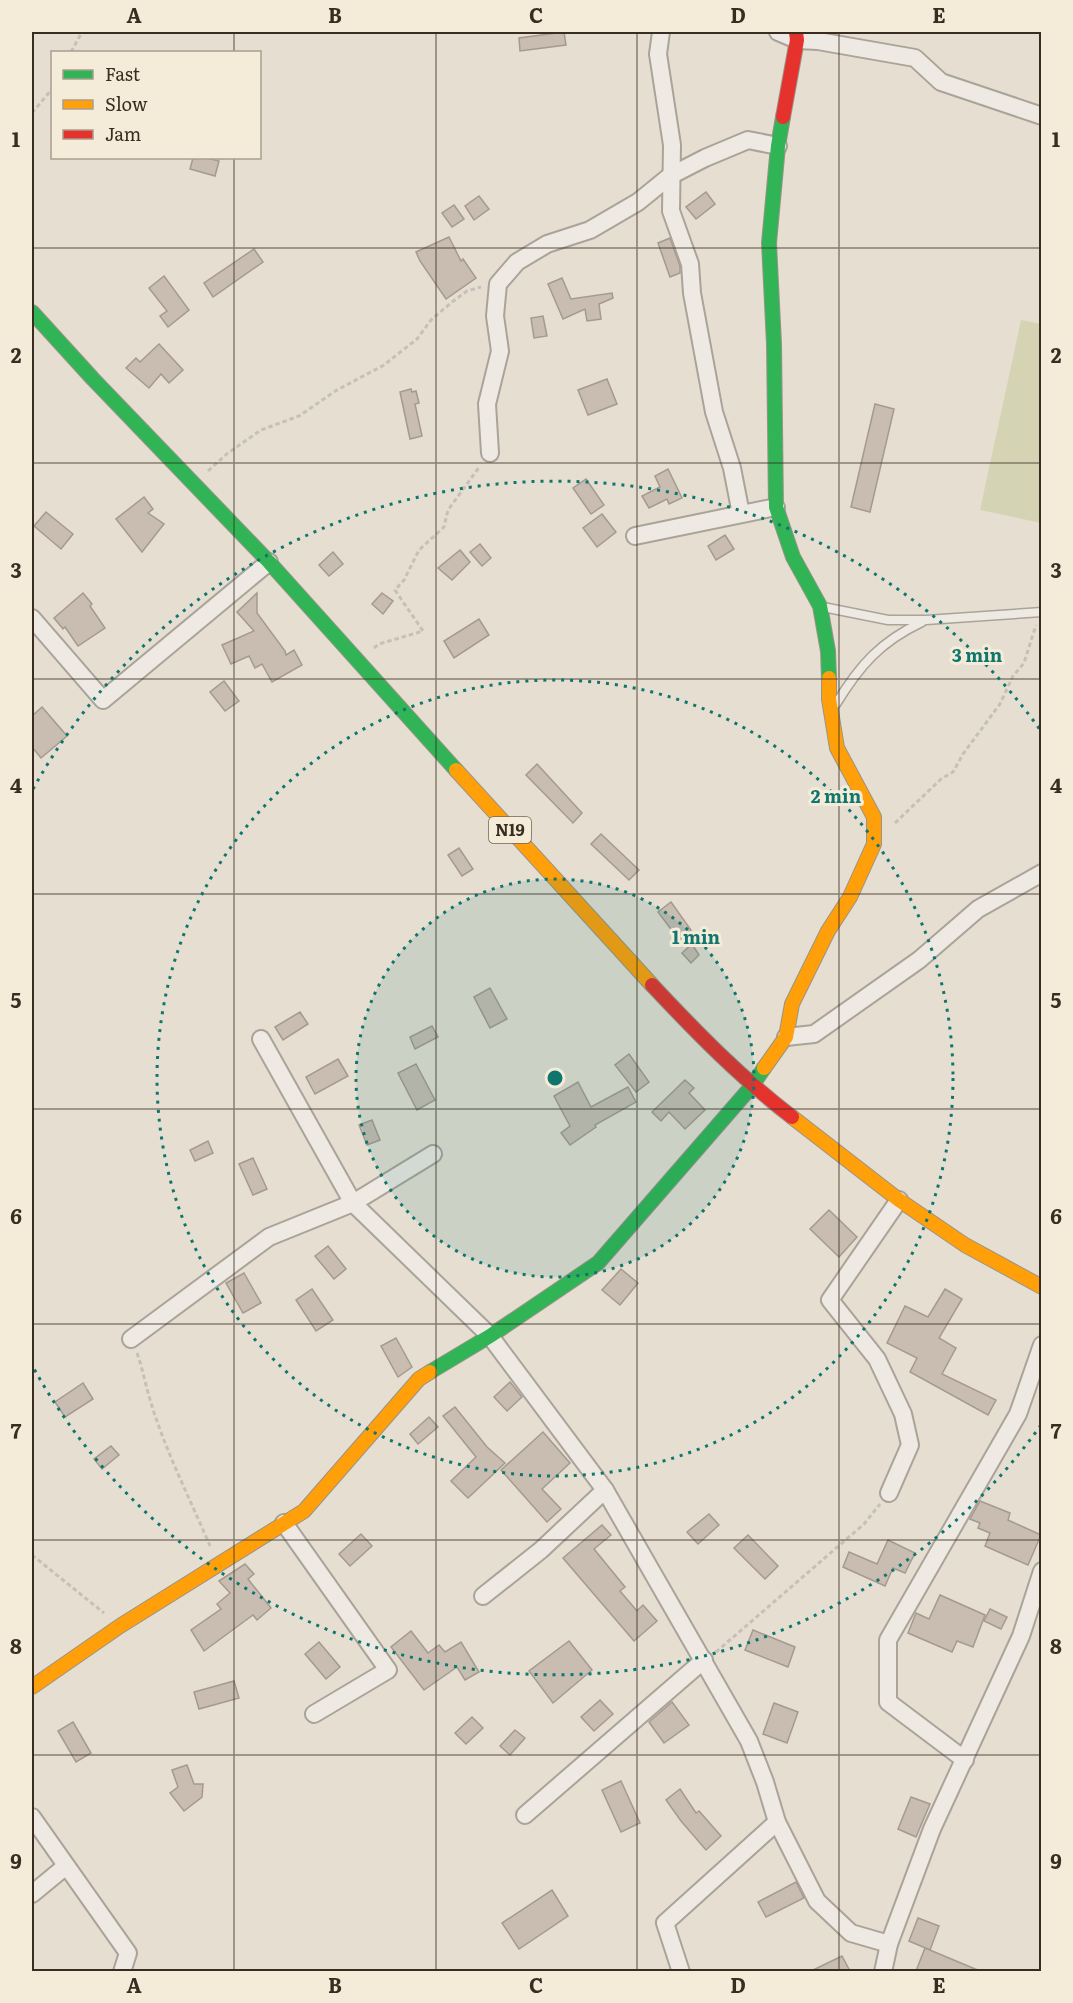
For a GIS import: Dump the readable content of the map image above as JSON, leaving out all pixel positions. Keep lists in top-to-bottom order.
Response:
{
  "streets": {
    "street": ["N19"]
  },
  "legend": ["Fast", "Slow", "Jam"],
  "grid": {
    "columns": [
      "A",
      "B",
      "C",
      "D",
      "E"
    ],
    "rows": [
      "1",
      "2",
      "3",
      "4",
      "5",
      "6",
      "7",
      "8",
      "9"
    ]
  },
  "rings": ["3 min", "2 min", "1 min"]
}
